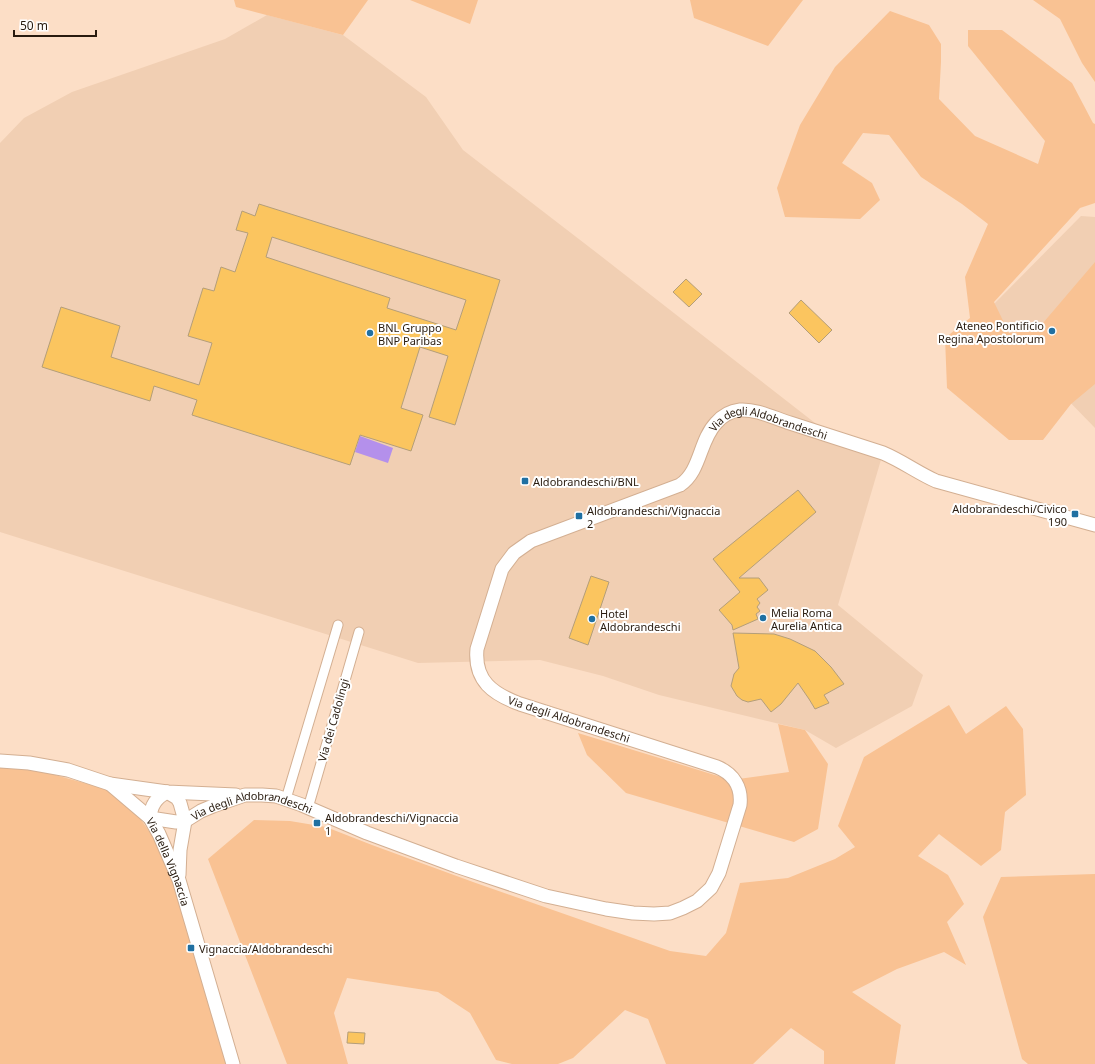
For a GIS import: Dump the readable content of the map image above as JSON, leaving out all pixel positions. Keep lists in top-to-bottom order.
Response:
{
  "streets": {
    "street": ["Via degli Aldobrandeschi", "Via dei Cadolingi", "Via della Vignaccia"]
  },
  "crossings": [
    ["Via degli Aldobrandeschi", "Via dei Cadolingi"],
    ["Via degli Aldobrandeschi", "Via della Vignaccia"]
  ],
  "places": {
    "other": [
      "Ateneo Pontificio Regina Apostolorum",
      "BNL Gruppo BNP Paribas",
      "Melia Roma Aurelia Antica",
      "Hotel Aldobrandeschi"
    ],
    "transit": [
      "Aldobrandeschi/BNL",
      "Aldobrandeschi/Civico 190",
      "Aldobrandeschi/Vignaccia 2",
      "Aldobrandeschi/Vignaccia 1",
      "Vignaccia/Aldobrandeschi"
    ]
  },
  "scale_bar": "50 m"
}
